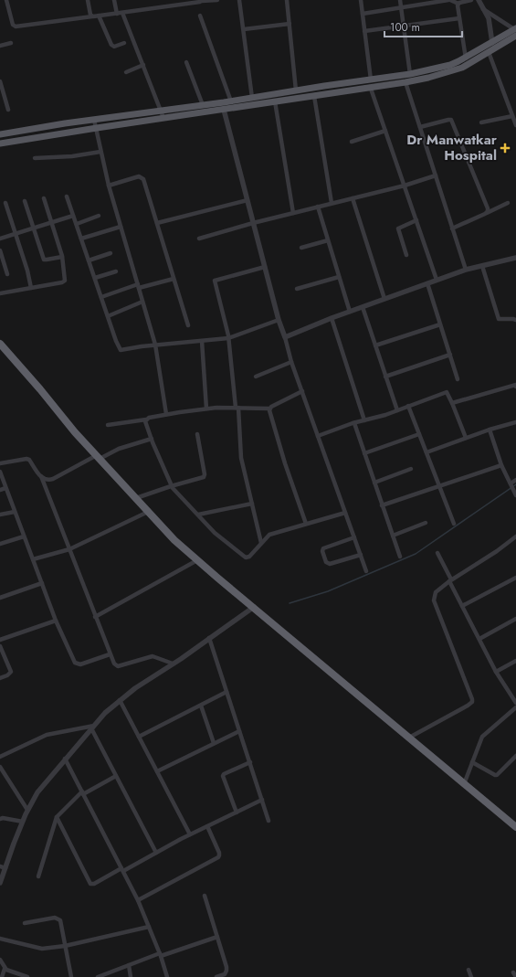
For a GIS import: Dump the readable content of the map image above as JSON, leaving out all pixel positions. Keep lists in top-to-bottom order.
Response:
{
  "places": {
    "health": ["Dr Manwatkar Hospital"]
  },
  "scale_bar": "100 m"
}
